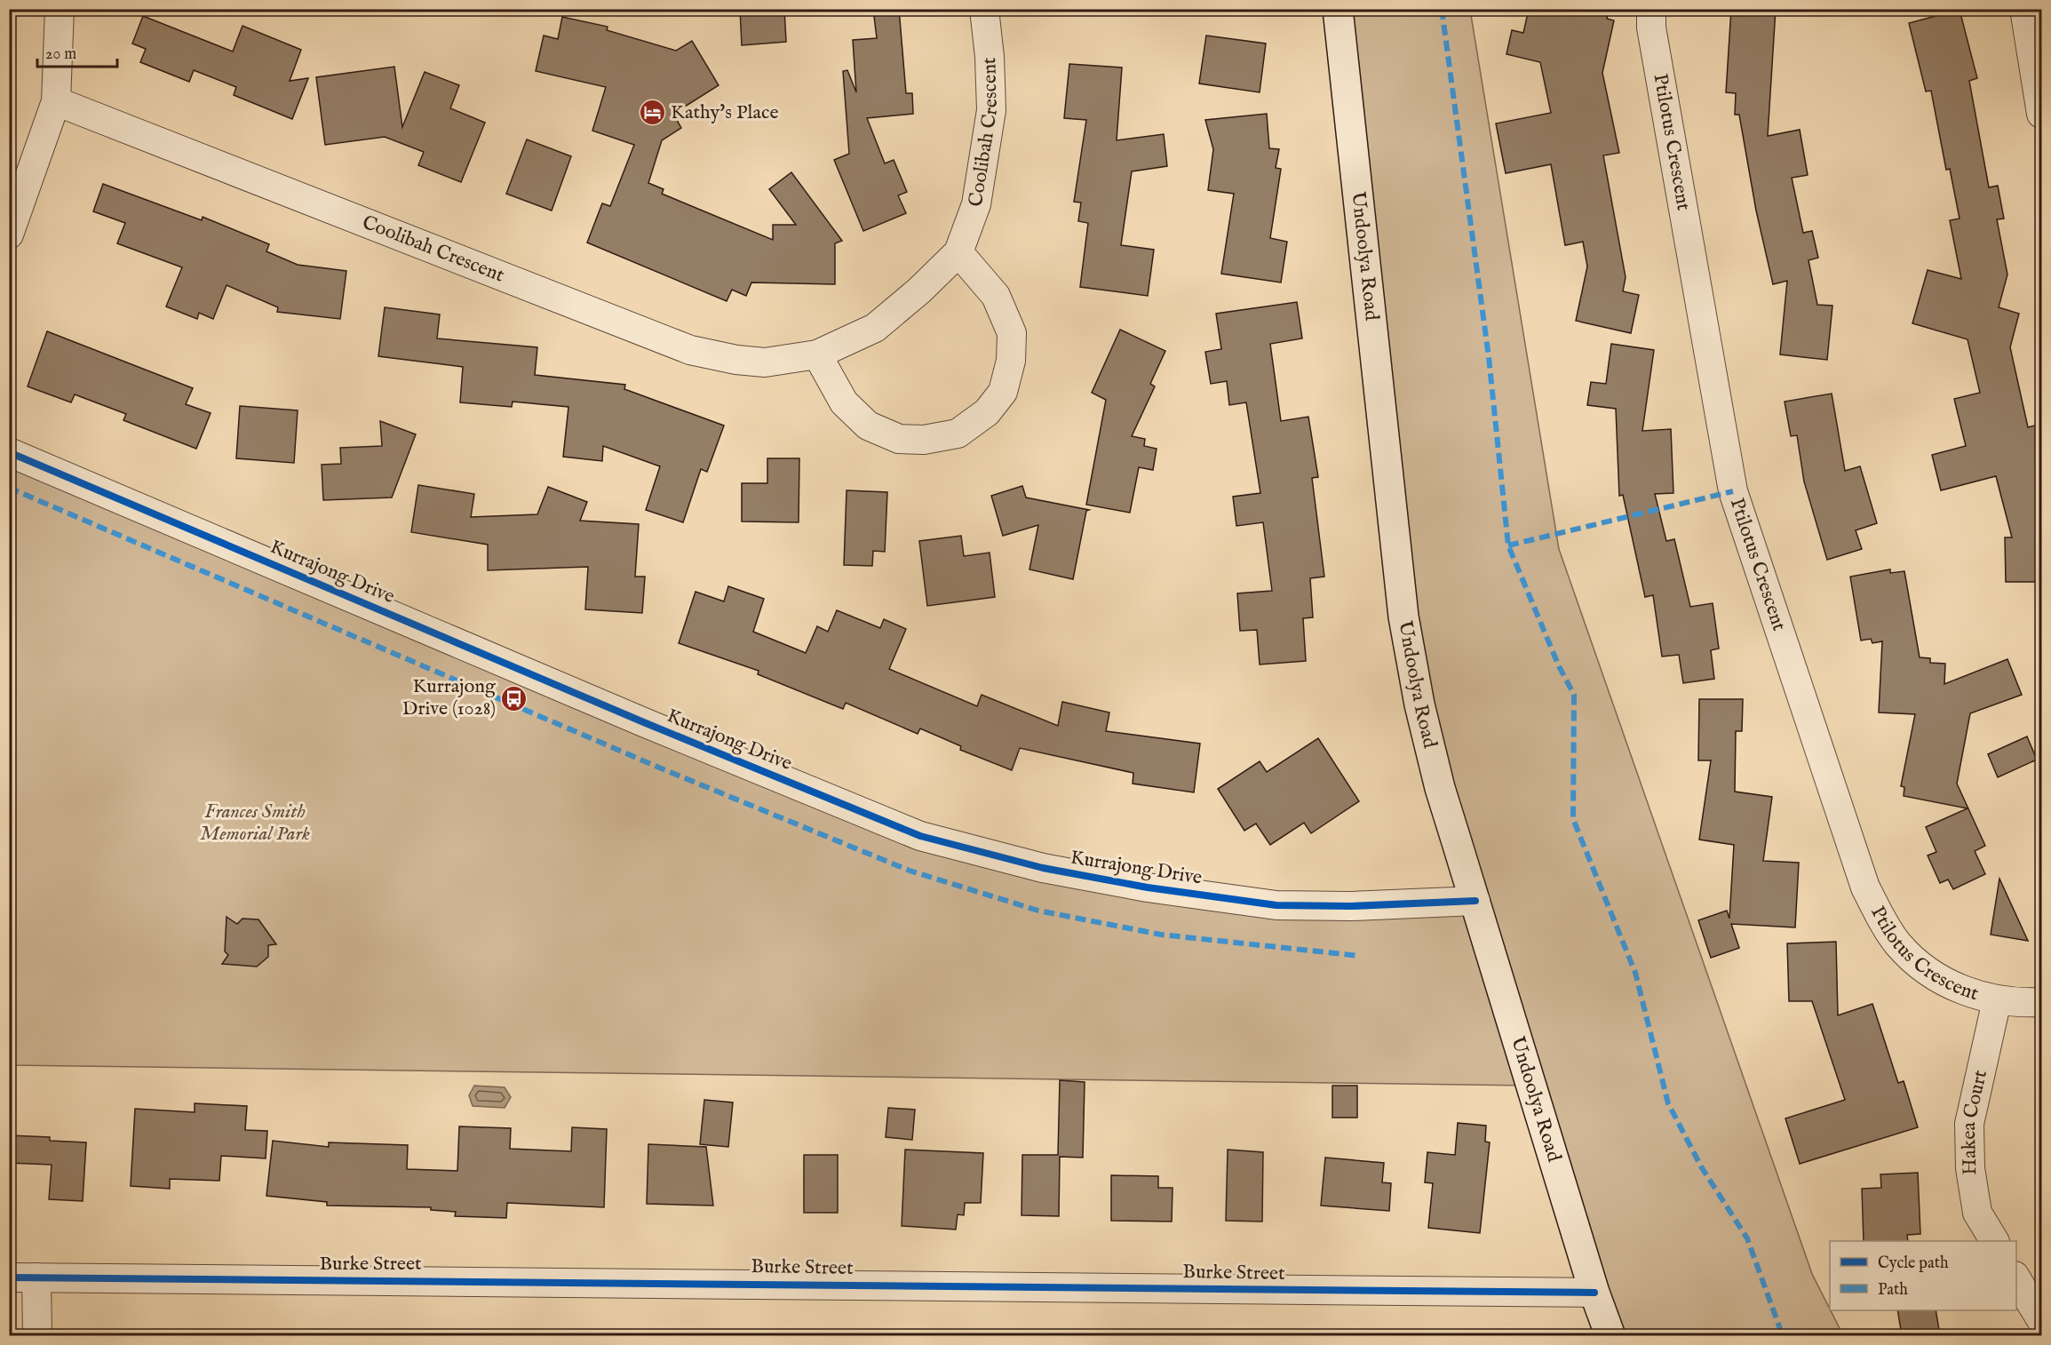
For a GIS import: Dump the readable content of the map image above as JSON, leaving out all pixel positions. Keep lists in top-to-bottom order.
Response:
{
  "streets": {
    "main road": ["Undoolya Road"],
    "street": [
      "Coolibah Crescent",
      "Ptilotus Crescent",
      "Kurrajong Drive",
      "Hakea Court",
      "Burke Street"
    ]
  },
  "crossings": [
    ["Ptilotus Crescent", "Hakea Court"],
    ["Undoolya Road", "Kurrajong Drive"],
    ["Undoolya Road", "Burke Street"]
  ],
  "parks": ["Frances Smith Memorial Park"],
  "places": {
    "hotel": ["Kathy's Place"],
    "bus stop": ["Kurrajong Drive (1028)"]
  },
  "legend": ["Cycle path", "Path"],
  "scale_bar": "20 m"
}
